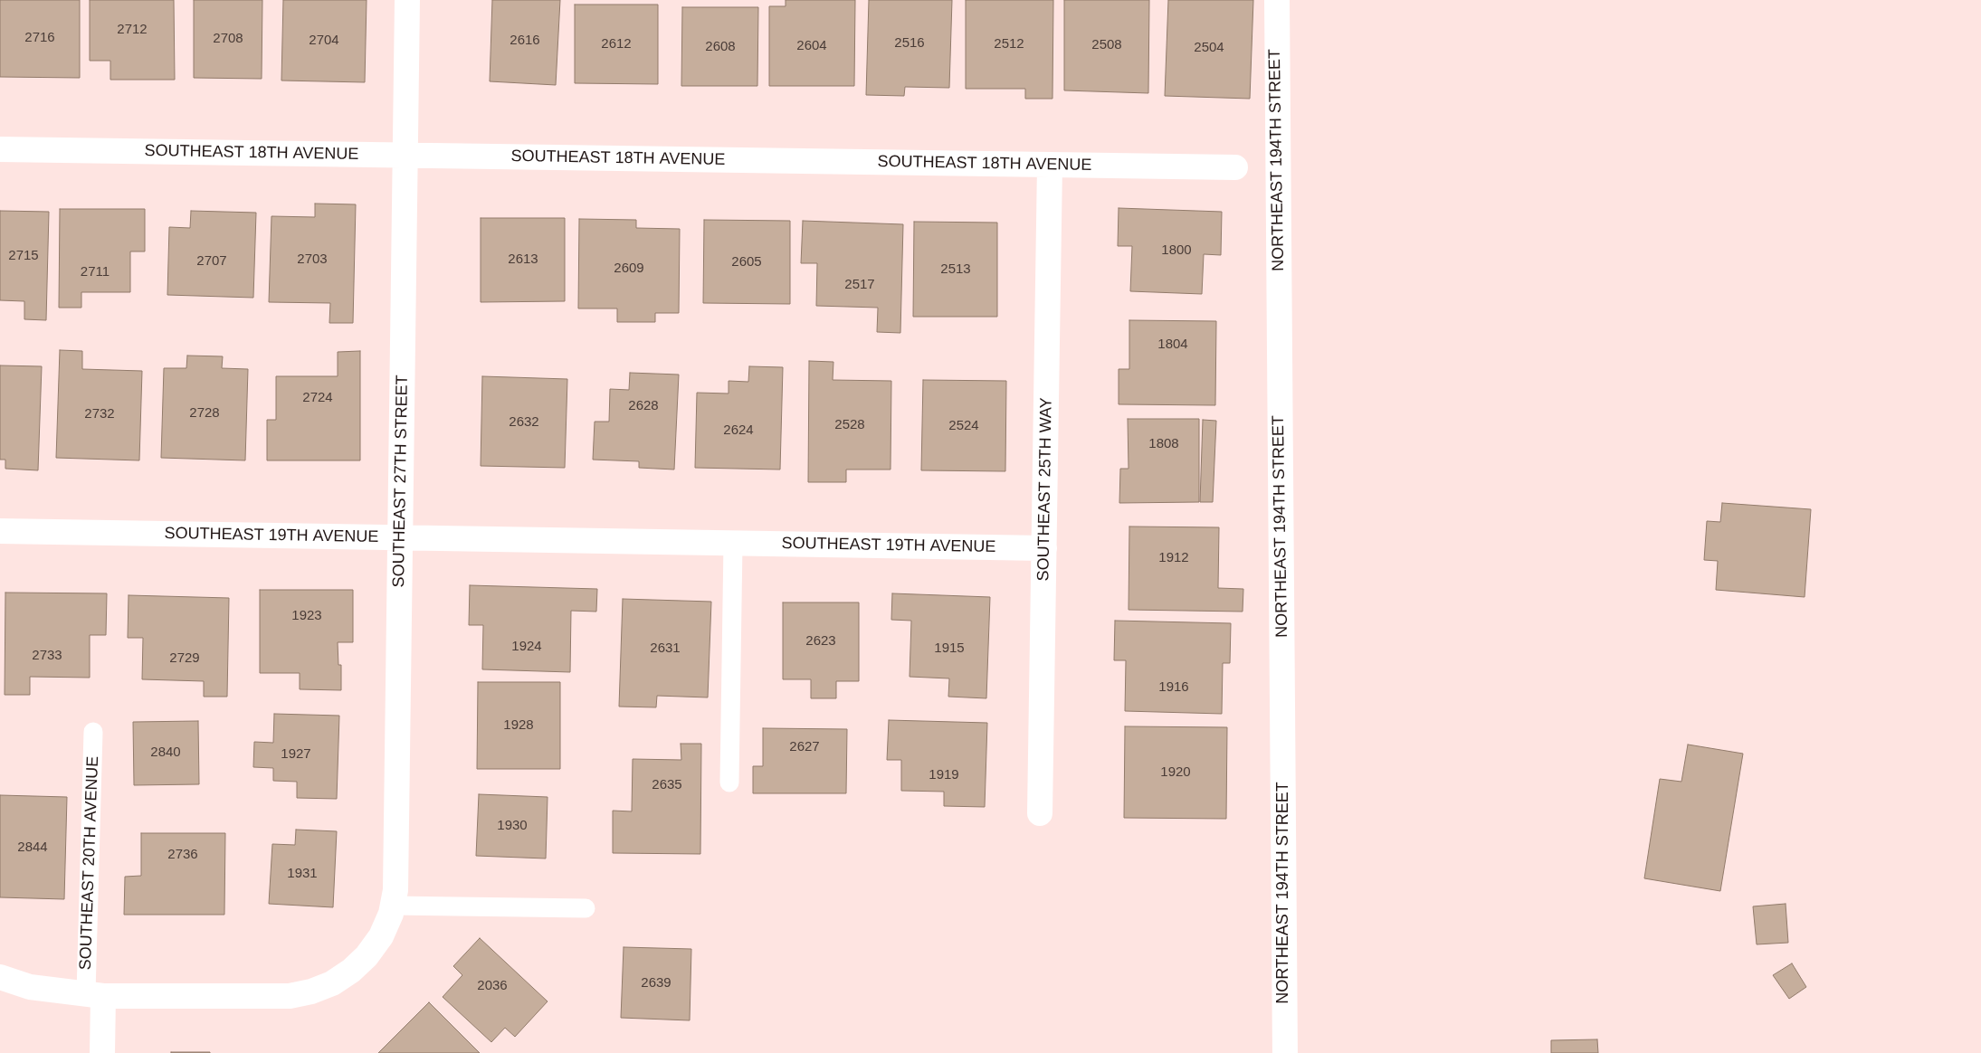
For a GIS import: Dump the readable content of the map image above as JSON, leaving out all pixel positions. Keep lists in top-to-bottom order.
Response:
{
  "streets": {
    "street": [
      "SOUTHEAST 18TH AVENUE",
      "NORTHEAST 194TH STREET",
      "SOUTHEAST 27TH STREET",
      "SOUTHEAST 25TH WAY",
      "SOUTHEAST 19TH AVENUE",
      "SOUTHEAST 20TH AVENUE"
    ]
  },
  "crossings": [
    ["SOUTHEAST 18TH AVENUE", "SOUTHEAST 27TH STREET"],
    ["SOUTHEAST 18TH AVENUE", "SOUTHEAST 25TH WAY"],
    ["SOUTHEAST 27TH STREET", "SOUTHEAST 19TH AVENUE"],
    ["SOUTHEAST 27TH STREET", "SOUTHEAST 20TH AVENUE"],
    ["SOUTHEAST 25TH WAY", "SOUTHEAST 19TH AVENUE"]
  ],
  "house_numbers": [
    "2712",
    "2716",
    "2708",
    "2704",
    "2616",
    "2516",
    "2612",
    "2512",
    "2508",
    "2604",
    "2608",
    "2504",
    "1800",
    "2715",
    "2703",
    "2613",
    "2707",
    "2605",
    "2609",
    "2513",
    "2711",
    "2517",
    "1804",
    "2724",
    "2628",
    "2728",
    "2732",
    "2632",
    "2528",
    "2524",
    "2624",
    "1808",
    "1912",
    "1923",
    "2623",
    "1924",
    "2631",
    "1915",
    "2733",
    "2729",
    "1916",
    "1928",
    "2627",
    "2840",
    "1927",
    "1920",
    "1919",
    "2635",
    "1930",
    "2844",
    "2736",
    "1931",
    "2639",
    "2036"
  ]
}
